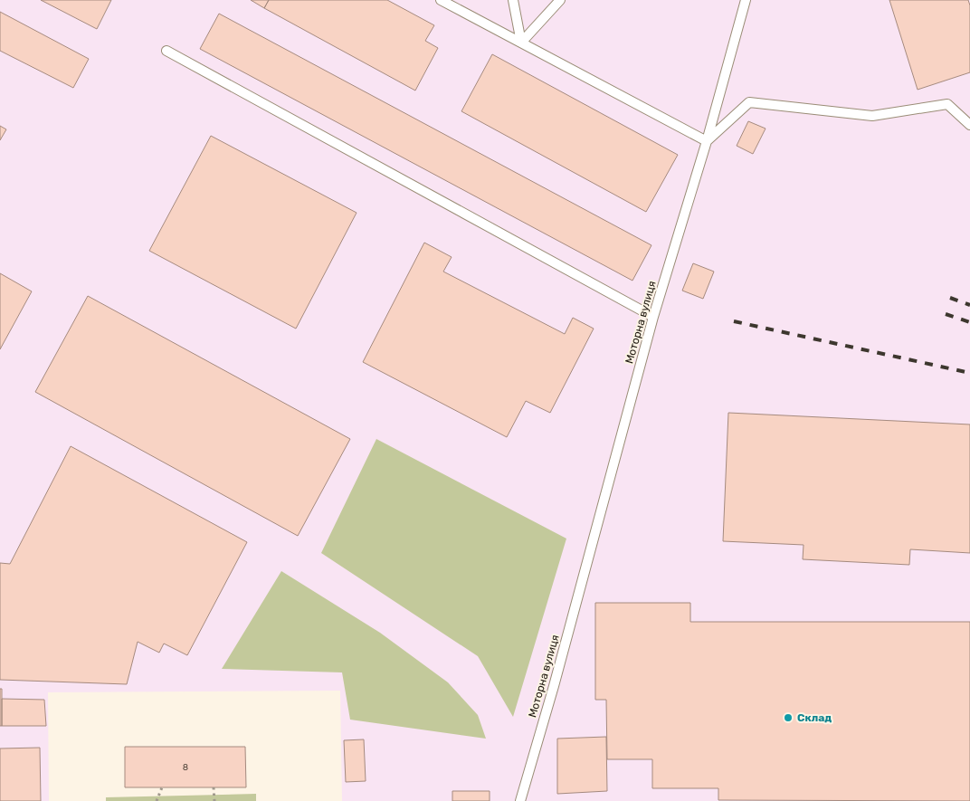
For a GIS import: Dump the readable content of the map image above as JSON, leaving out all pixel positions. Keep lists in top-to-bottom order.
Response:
{
  "streets": {
    "lane": ["Моторна вулиця"]
  },
  "places": ["Склад"],
  "house_numbers": ["8"]
}
